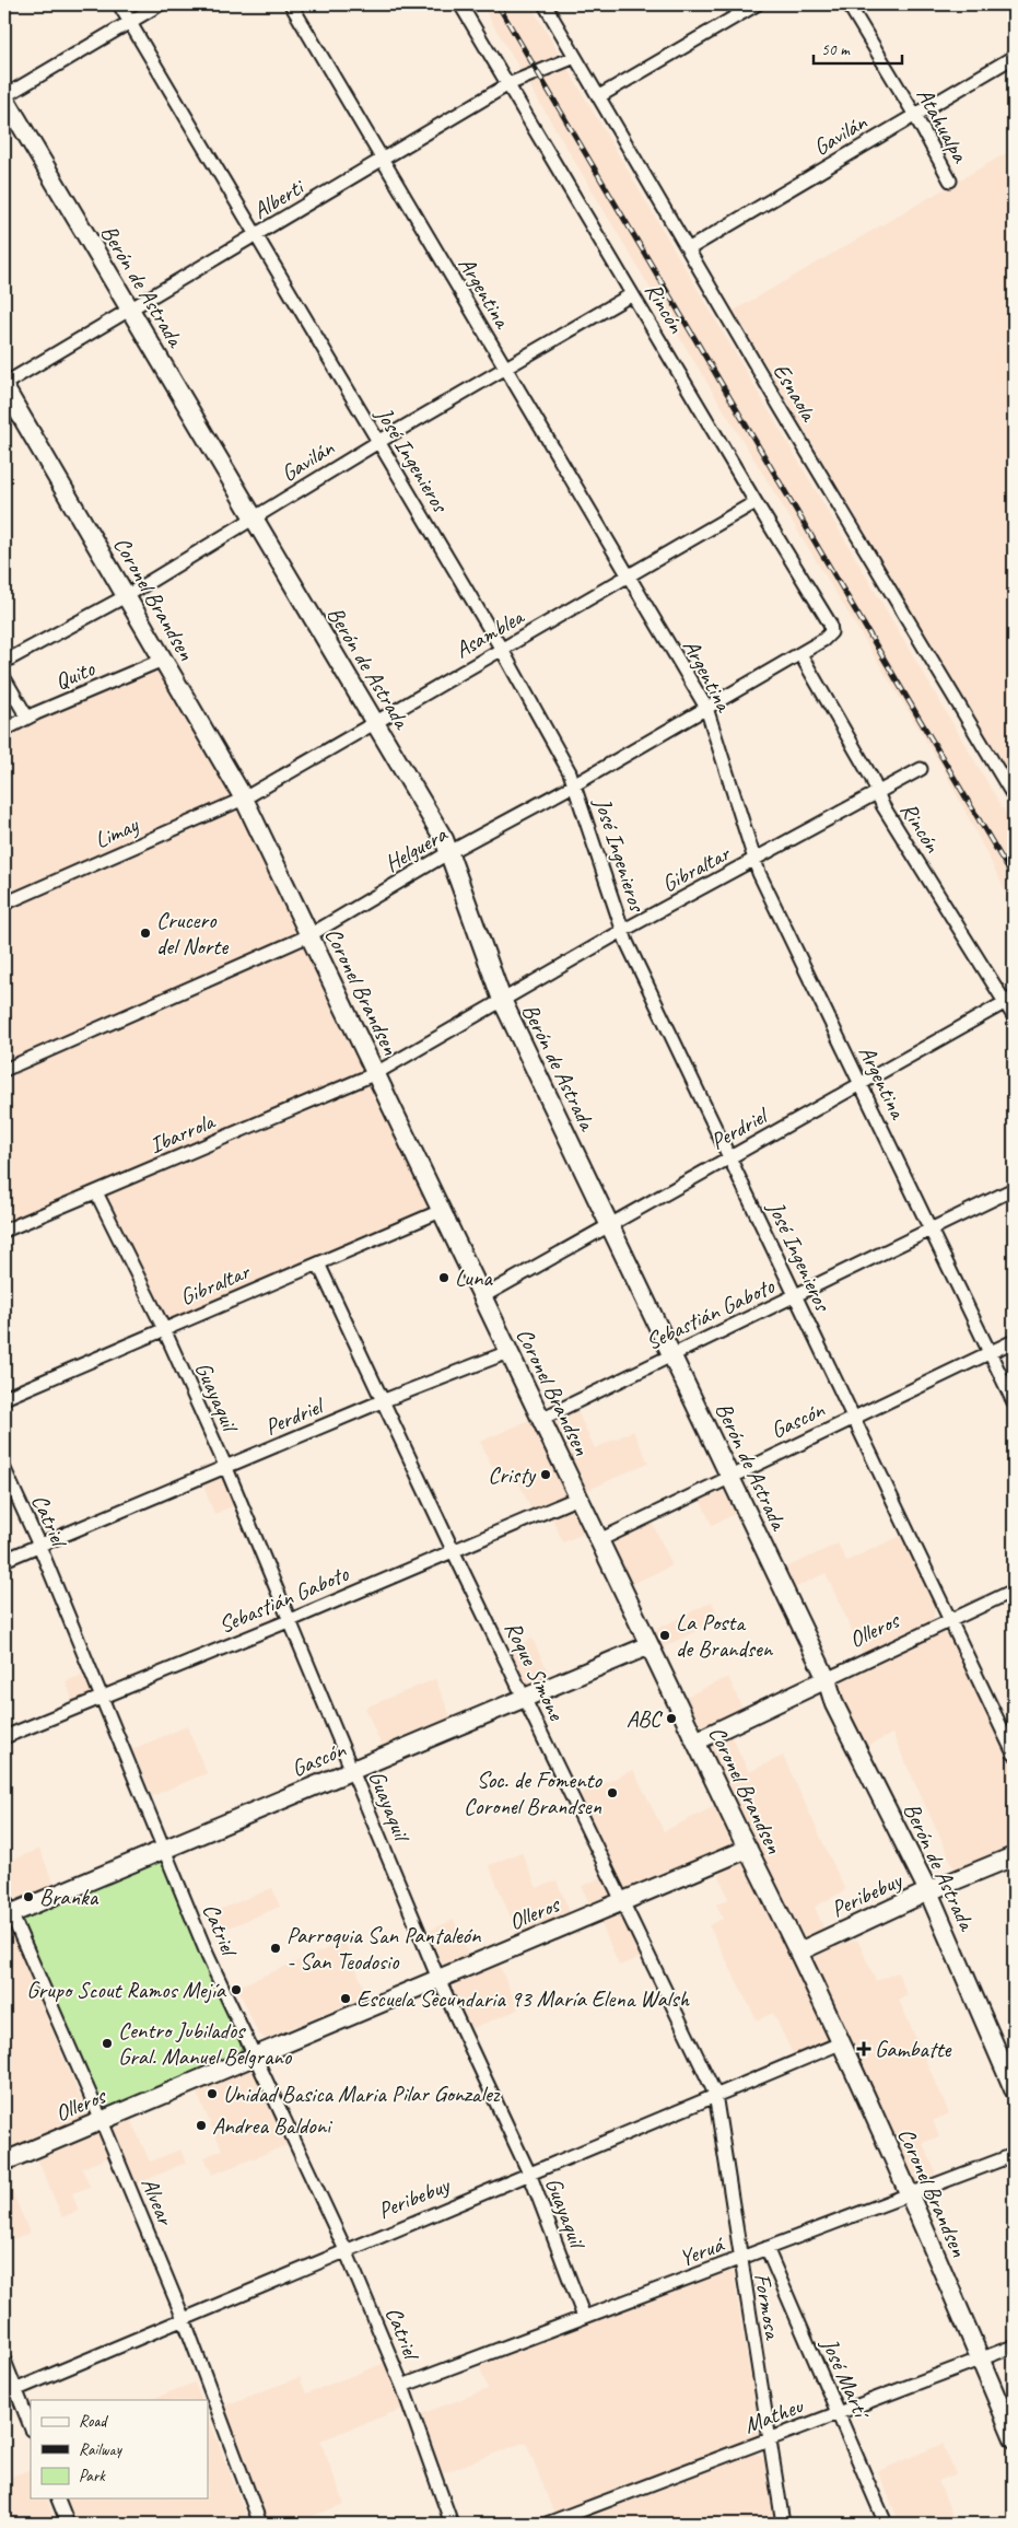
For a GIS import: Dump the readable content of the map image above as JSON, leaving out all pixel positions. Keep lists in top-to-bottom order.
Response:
{
  "streets": {
    "street": [
      "Atahualpa",
      "Gavilán",
      "Alberti",
      "Berón de Astrada",
      "Argentina",
      "Rincón",
      "Esnaola",
      "José Ingenieros",
      "Coronel Brandsen",
      "Asamblea",
      "Quito",
      "Limay",
      "Helguera",
      "Gibraltar",
      "Perdriel",
      "Ibarrola",
      "Sebastián Gaboto",
      "Guayaquil",
      "Gascón",
      "Catriel",
      "Olleros",
      "Roque Simone",
      "Peribebuy",
      "Alvear",
      "Yeruá",
      "Formosa",
      "José Martí",
      "Matheu"
    ]
  },
  "crossings": [
    ["Atahualpa", "Gavilán"],
    ["Gavilán", "Berón de Astrada"],
    ["Gavilán", "Argentina"],
    ["Gavilán", "Rincón"],
    ["Gavilán", "Esnaola"],
    ["Gavilán", "José Ingenieros"],
    ["Gavilán", "Coronel Brandsen"],
    ["Alberti", "Berón de Astrada"],
    ["Alberti", "Argentina"],
    ["Alberti", "Rincón"],
    ["Alberti", "Esnaola"],
    ["Alberti", "José Ingenieros"],
    ["Alberti", "Coronel Brandsen"],
    ["Berón de Astrada", "Asamblea"],
    ["Berón de Astrada", "Helguera"],
    ["Berón de Astrada", "Gibraltar"],
    ["Berón de Astrada", "Perdriel"],
    ["Berón de Astrada", "Sebastián Gaboto"],
    ["Berón de Astrada", "Gascón"],
    ["Berón de Astrada", "Olleros"],
    ["Berón de Astrada", "Peribebuy"],
    ["Argentina", "Asamblea"],
    ["Argentina", "Helguera"],
    ["Argentina", "Gibraltar"],
    ["Argentina", "Perdriel"],
    ["Argentina", "Sebastián Gaboto"],
    ["Argentina", "Gascón"],
    ["Rincón", "Asamblea"],
    ["Rincón", "Helguera"],
    ["Rincón", "Gibraltar"],
    ["Rincón", "Perdriel"],
    ["José Ingenieros", "Asamblea"],
    ["José Ingenieros", "Helguera"],
    ["José Ingenieros", "Gibraltar"],
    ["José Ingenieros", "Perdriel"],
    ["José Ingenieros", "Sebastián Gaboto"],
    ["José Ingenieros", "Gascón"],
    ["José Ingenieros", "Olleros"],
    ["Coronel Brandsen", "Asamblea"],
    ["Coronel Brandsen", "Quito"],
    ["Coronel Brandsen", "Limay"],
    ["Coronel Brandsen", "Helguera"],
    ["Coronel Brandsen", "Gibraltar"],
    ["Coronel Brandsen", "Perdriel"],
    ["Coronel Brandsen", "Ibarrola"],
    ["Coronel Brandsen", "Sebastián Gaboto"],
    ["Coronel Brandsen", "Gascón"],
    ["Coronel Brandsen", "Olleros"],
    ["Coronel Brandsen", "Peribebuy"],
    ["Coronel Brandsen", "Yeruá"],
    ["Coronel Brandsen", "Matheu"],
    ["Asamblea", "Limay"],
    ["Gibraltar", "Ibarrola"],
    ["Gibraltar", "Guayaquil"],
    ["Gibraltar", "Roque Simone"],
    ["Perdriel", "Guayaquil"],
    ["Perdriel", "Catriel"],
    ["Perdriel", "Roque Simone"],
    ["Ibarrola", "Guayaquil"],
    ["Sebastián Gaboto", "Guayaquil"],
    ["Sebastián Gaboto", "Catriel"],
    ["Sebastián Gaboto", "Roque Simone"],
    ["Guayaquil", "Gascón"],
    ["Guayaquil", "Olleros"],
    ["Guayaquil", "Peribebuy"],
    ["Guayaquil", "Yeruá"],
    ["Gascón", "Catriel"],
    ["Gascón", "Roque Simone"],
    ["Gascón", "Alvear"],
    ["Catriel", "Olleros"],
    ["Catriel", "Peribebuy"],
    ["Catriel", "Yeruá"],
    ["Olleros", "Roque Simone"],
    ["Olleros", "Alvear"],
    ["Roque Simone", "Peribebuy"],
    ["Roque Simone", "Formosa"],
    ["Peribebuy", "Alvear"],
    ["Peribebuy", "Formosa"],
    ["Yeruá", "Formosa"],
    ["Yeruá", "José Martí"],
    ["Formosa", "Matheu"],
    ["José Martí", "Matheu"]
  ],
  "places": {
    "other": [
      "Crucero del Norte",
      "Luna",
      "Cristy",
      "La Posta de Brandsen",
      "ABC",
      "Soc. de Fomento Coronel Brandsen",
      "Branka",
      "Parroquia San Pantaleón - San Teodosio",
      "Grupo Scout Ramos Mejía",
      "Escuela Secundaria 93 María Elena Walsh",
      "Centro Jubilados Gral. Manuel Belgrano",
      "Unidad Basica Maria Pilar Gonzalez",
      "Andrea Baldoni"
    ],
    "health": ["Gambatte"]
  },
  "legend": ["Road", "Railway", "Park"],
  "scale_bar": "50 m"
}
